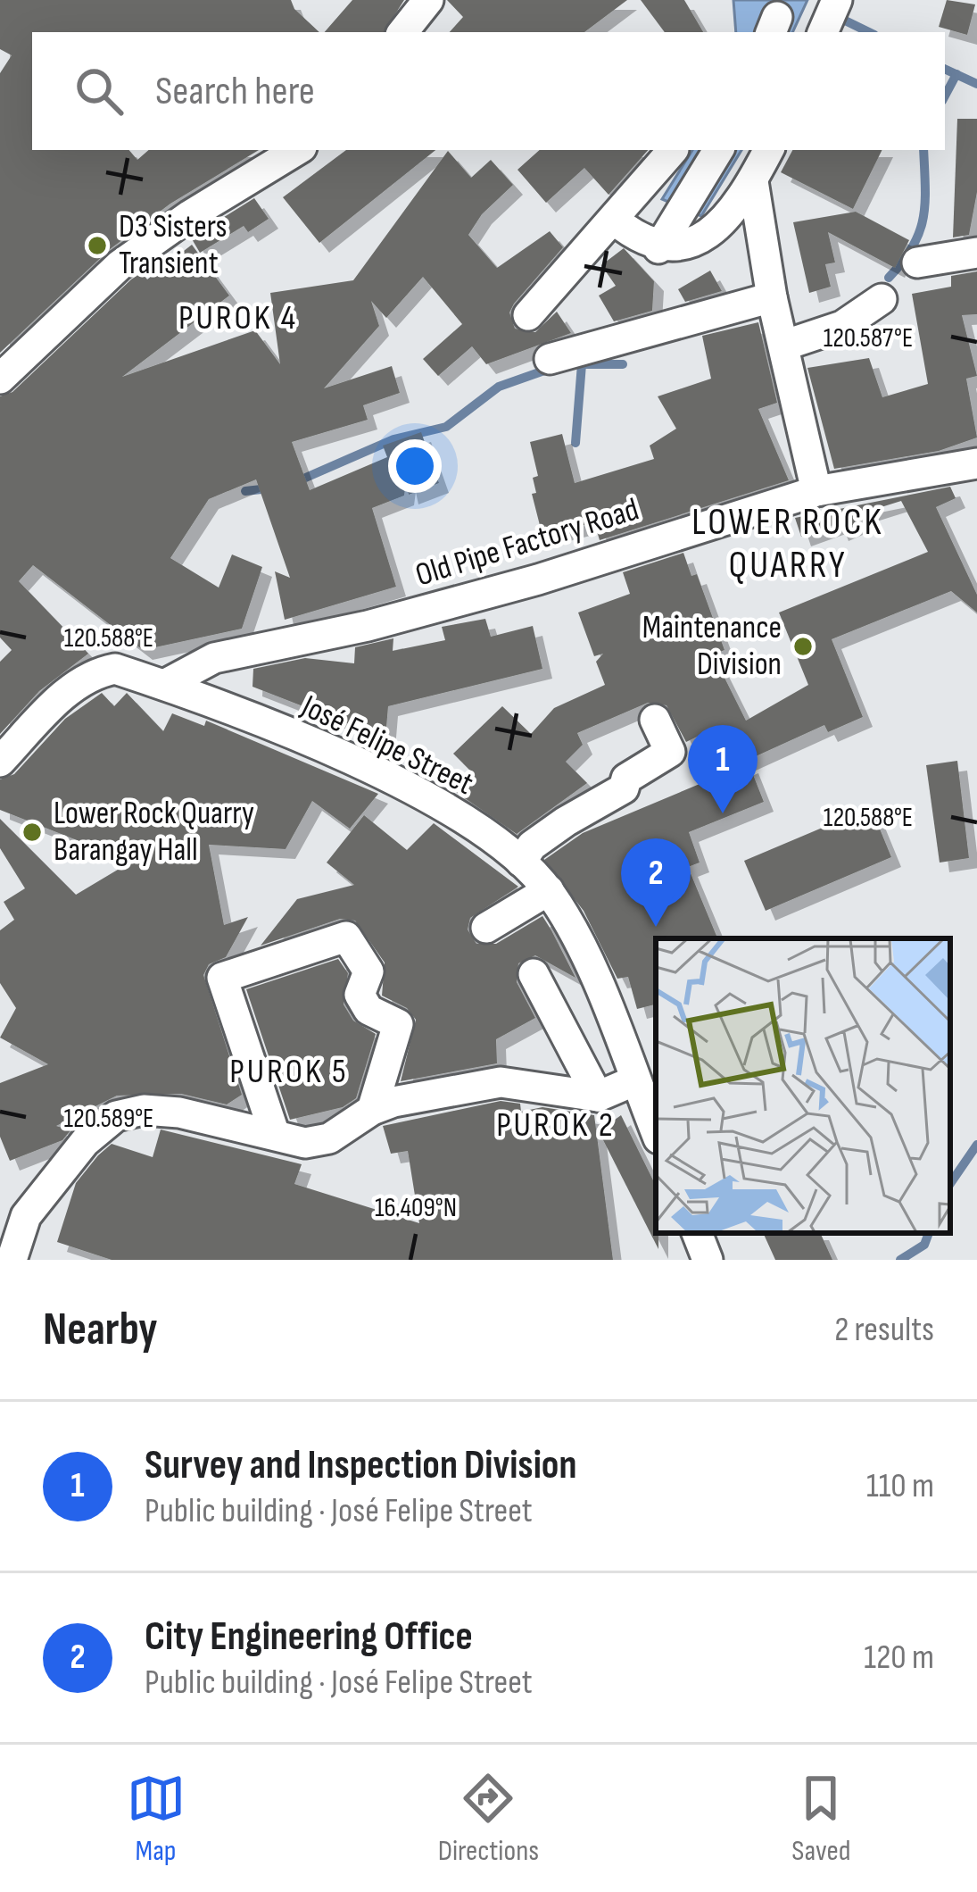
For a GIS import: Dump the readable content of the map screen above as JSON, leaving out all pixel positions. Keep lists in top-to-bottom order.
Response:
{
  "streets": {
    "street": ["Old Pipe Factory Road", "José Felipe Street"]
  },
  "crossings": [
    ["Old Pipe Factory Road", "José Felipe Street"]
  ],
  "districts": [
    "PUROK 4",
    "LOWER ROCK QUARRY",
    "PUROK 5",
    "PUROK 2"
  ],
  "places": ["D3 Sisters Transient", "Maintenance Division", "Lower Rock Quarry Barangay Hall"],
  "page": {
    "search": "Search here",
    "pins": ["1", "2"],
    "heading": ["Nearby", "2 results"],
    "list": [
      {
        "mark": "1",
        "name": "Survey and Inspection Division",
        "note": "Public building · José Felipe Street",
        "value": "110 m"
      },
      {
        "mark": "2",
        "name": "City Engineering Office",
        "note": "Public building · José Felipe Street",
        "value": "120 m"
      }
    ],
    "nav": ["Map", "Directions", "Saved"]
  },
  "coordinates": [
    "120.587°E",
    "120.588°E",
    "120.589°E",
    "16.409°N"
  ]
}
